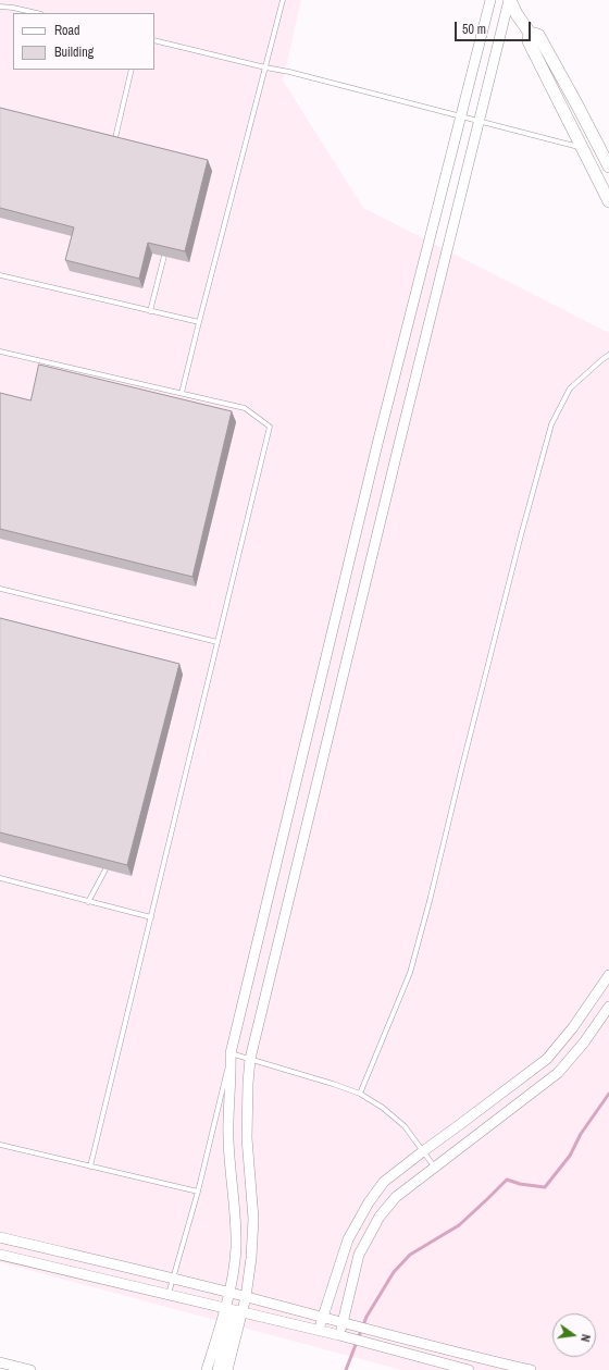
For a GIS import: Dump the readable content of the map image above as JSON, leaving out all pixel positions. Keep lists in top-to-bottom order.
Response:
{
  "legend": ["Road", "Building"],
  "scale_bar": "50 m",
  "north": "right"
}
